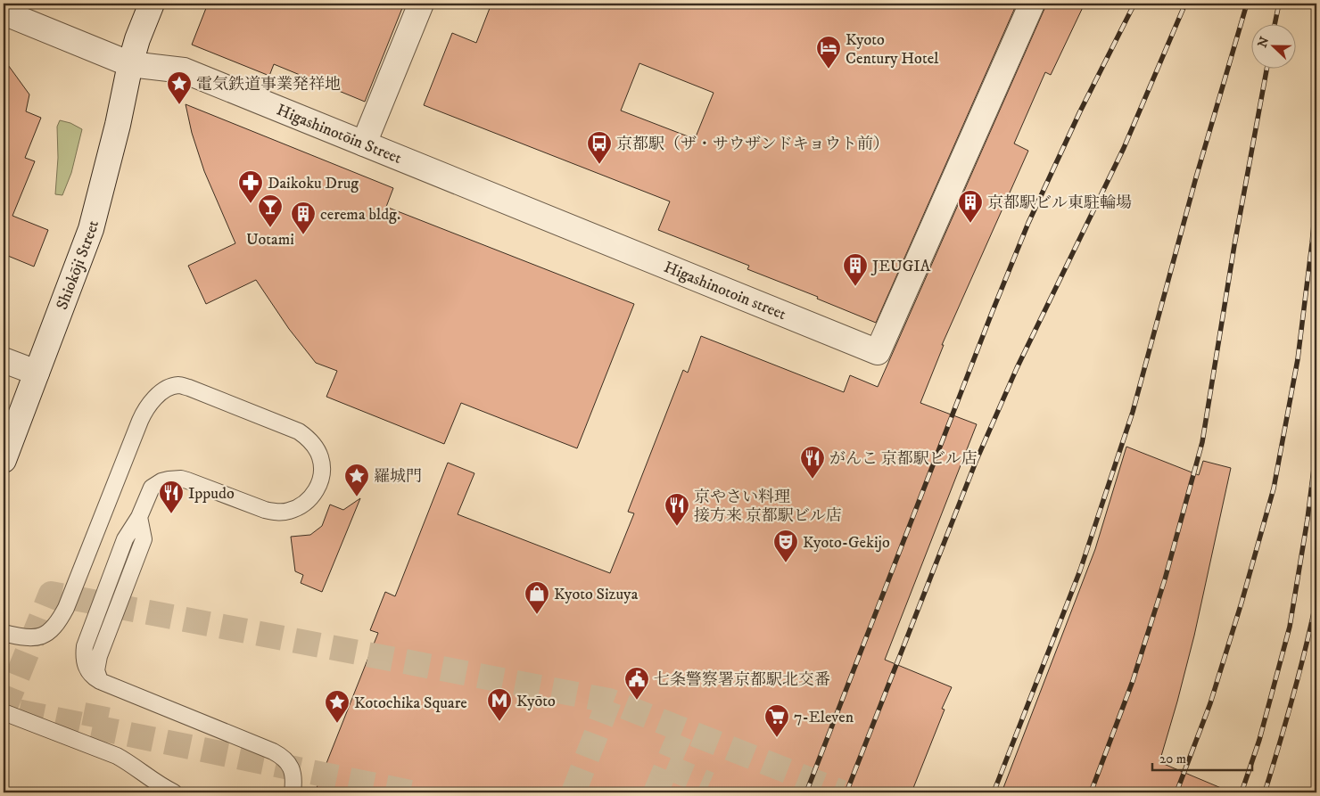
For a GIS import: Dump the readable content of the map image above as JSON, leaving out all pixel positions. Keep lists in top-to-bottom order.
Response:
{
  "streets": {
    "street": ["Higashinotōin Street", "Shiokōji Street"]
  },
  "crossings": [
    ["Higashinotōin Street", "Shiokōji Street"]
  ],
  "places": {
    "hotel": ["Kyoto Century Hotel"],
    "place": ["電気鉄道事業発祥地", "羅城門", "Kotochika Square"],
    "bus stop": ["京都駅（ザ・サウザンドキョウト前）"],
    "pharmacy": ["Daikoku Drug"],
    "building": ["京都駅ビル東駐輪場", "cerema bldg.", "JEUGIA"],
    "bar": ["Uotami"],
    "restaurant": ["がんこ 京都駅ビル店", "Ippudo", "京やさい料理 接方来 京都駅ビル店"],
    "theatre": ["Kyoto-Gekijo"],
    "shop": ["Kyoto Sizuya"],
    "public building": ["七条警察署京都駅北交番"],
    "metro station": ["Kyōto"],
    "supermarket": ["7-Eleven"]
  },
  "scale_bar": "20 m",
  "north": "left"
}
